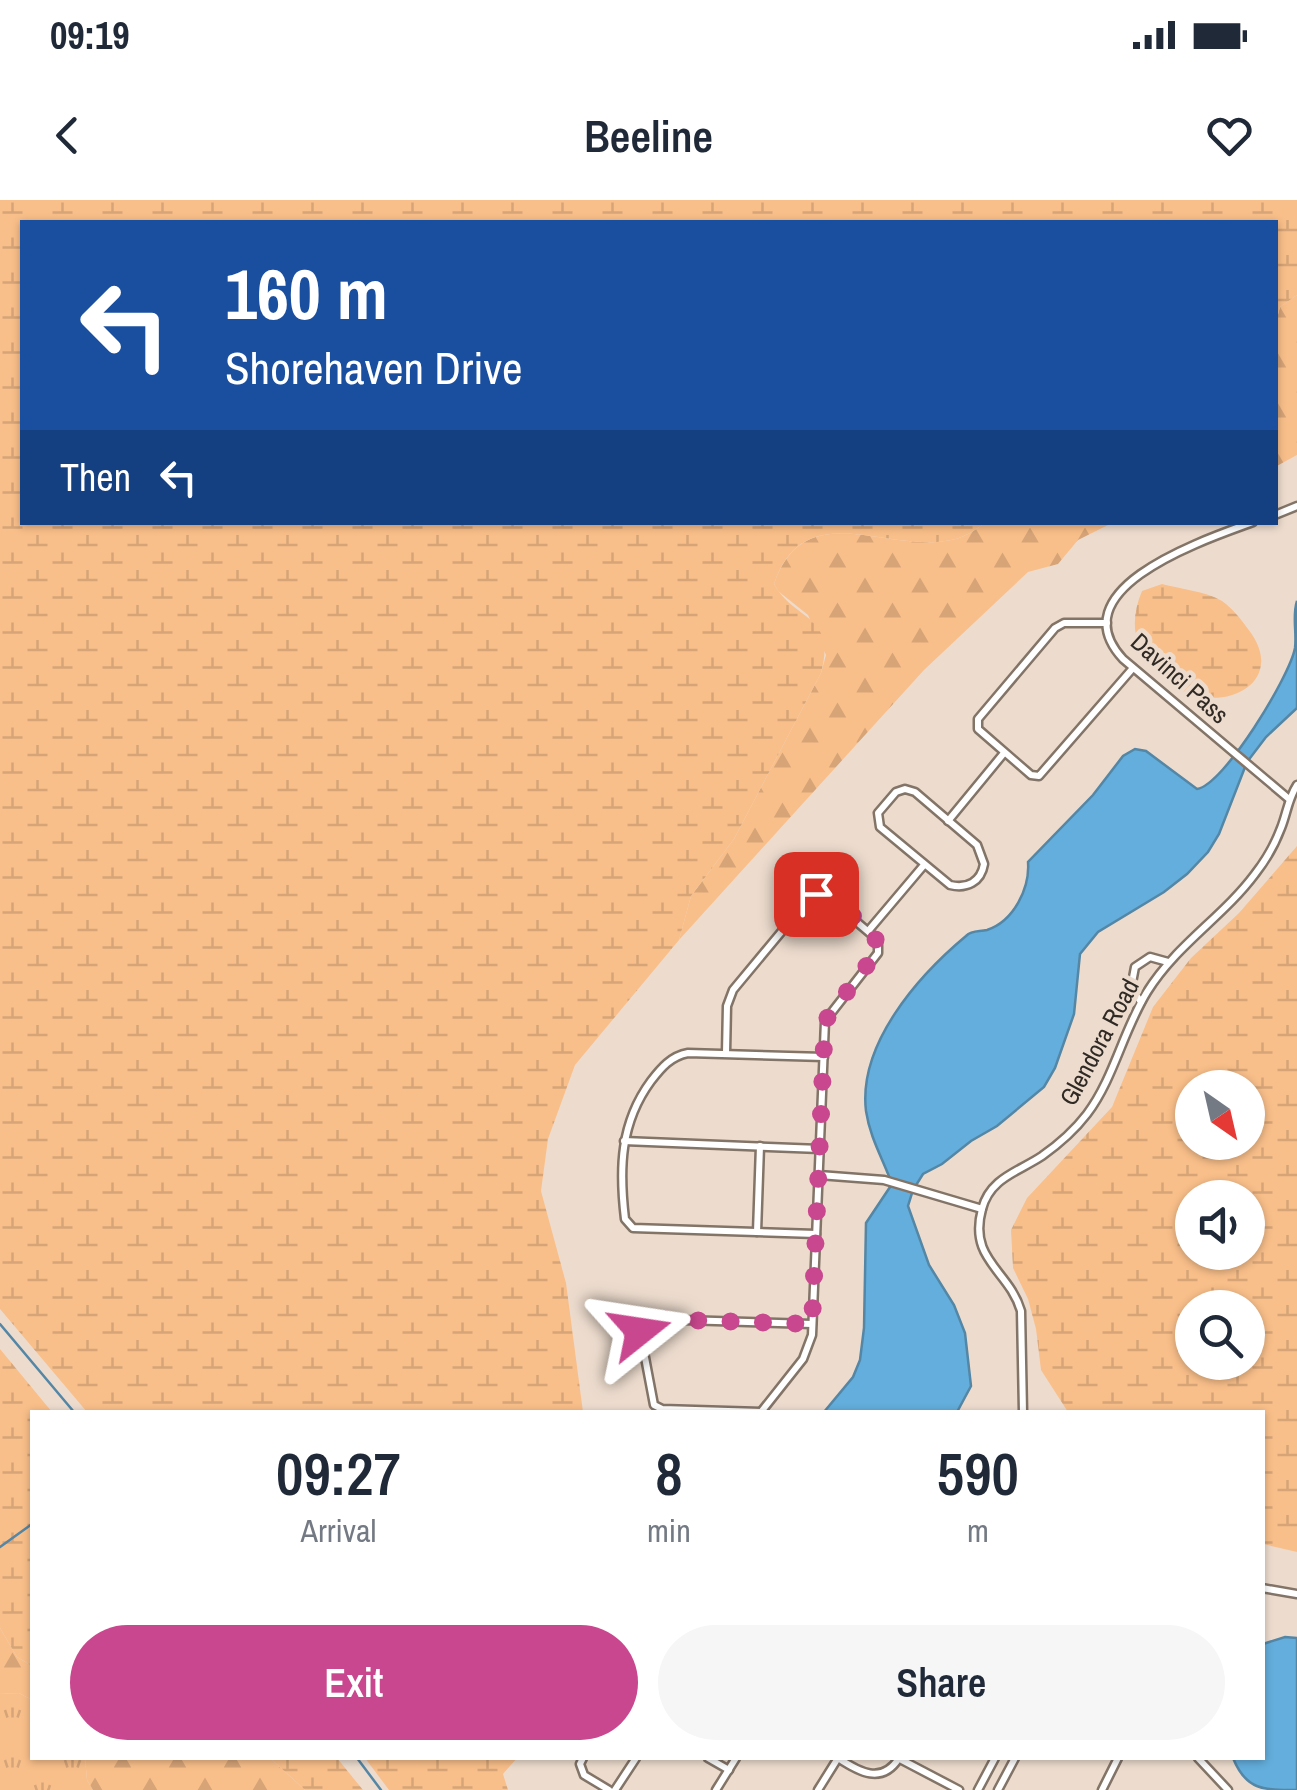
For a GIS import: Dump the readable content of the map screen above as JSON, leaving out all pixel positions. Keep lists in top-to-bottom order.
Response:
{
  "streets": {
    "street": ["Davinci Pass", "Glendora Road"]
  },
  "crossings": [
    ["Davinci Pass", "Glendora Road"]
  ],
  "north": "bottom right",
  "page": {
    "status": "09:19",
    "header": "Beeline",
    "turn": ["160 m", "Shorehaven Drive"],
    "then": "Then",
    "eta": [
      "09:27",
      "Arrival",
      "8",
      "min",
      "590",
      "m"
    ],
    "buttons": ["Exit", "Share"]
  }
}
